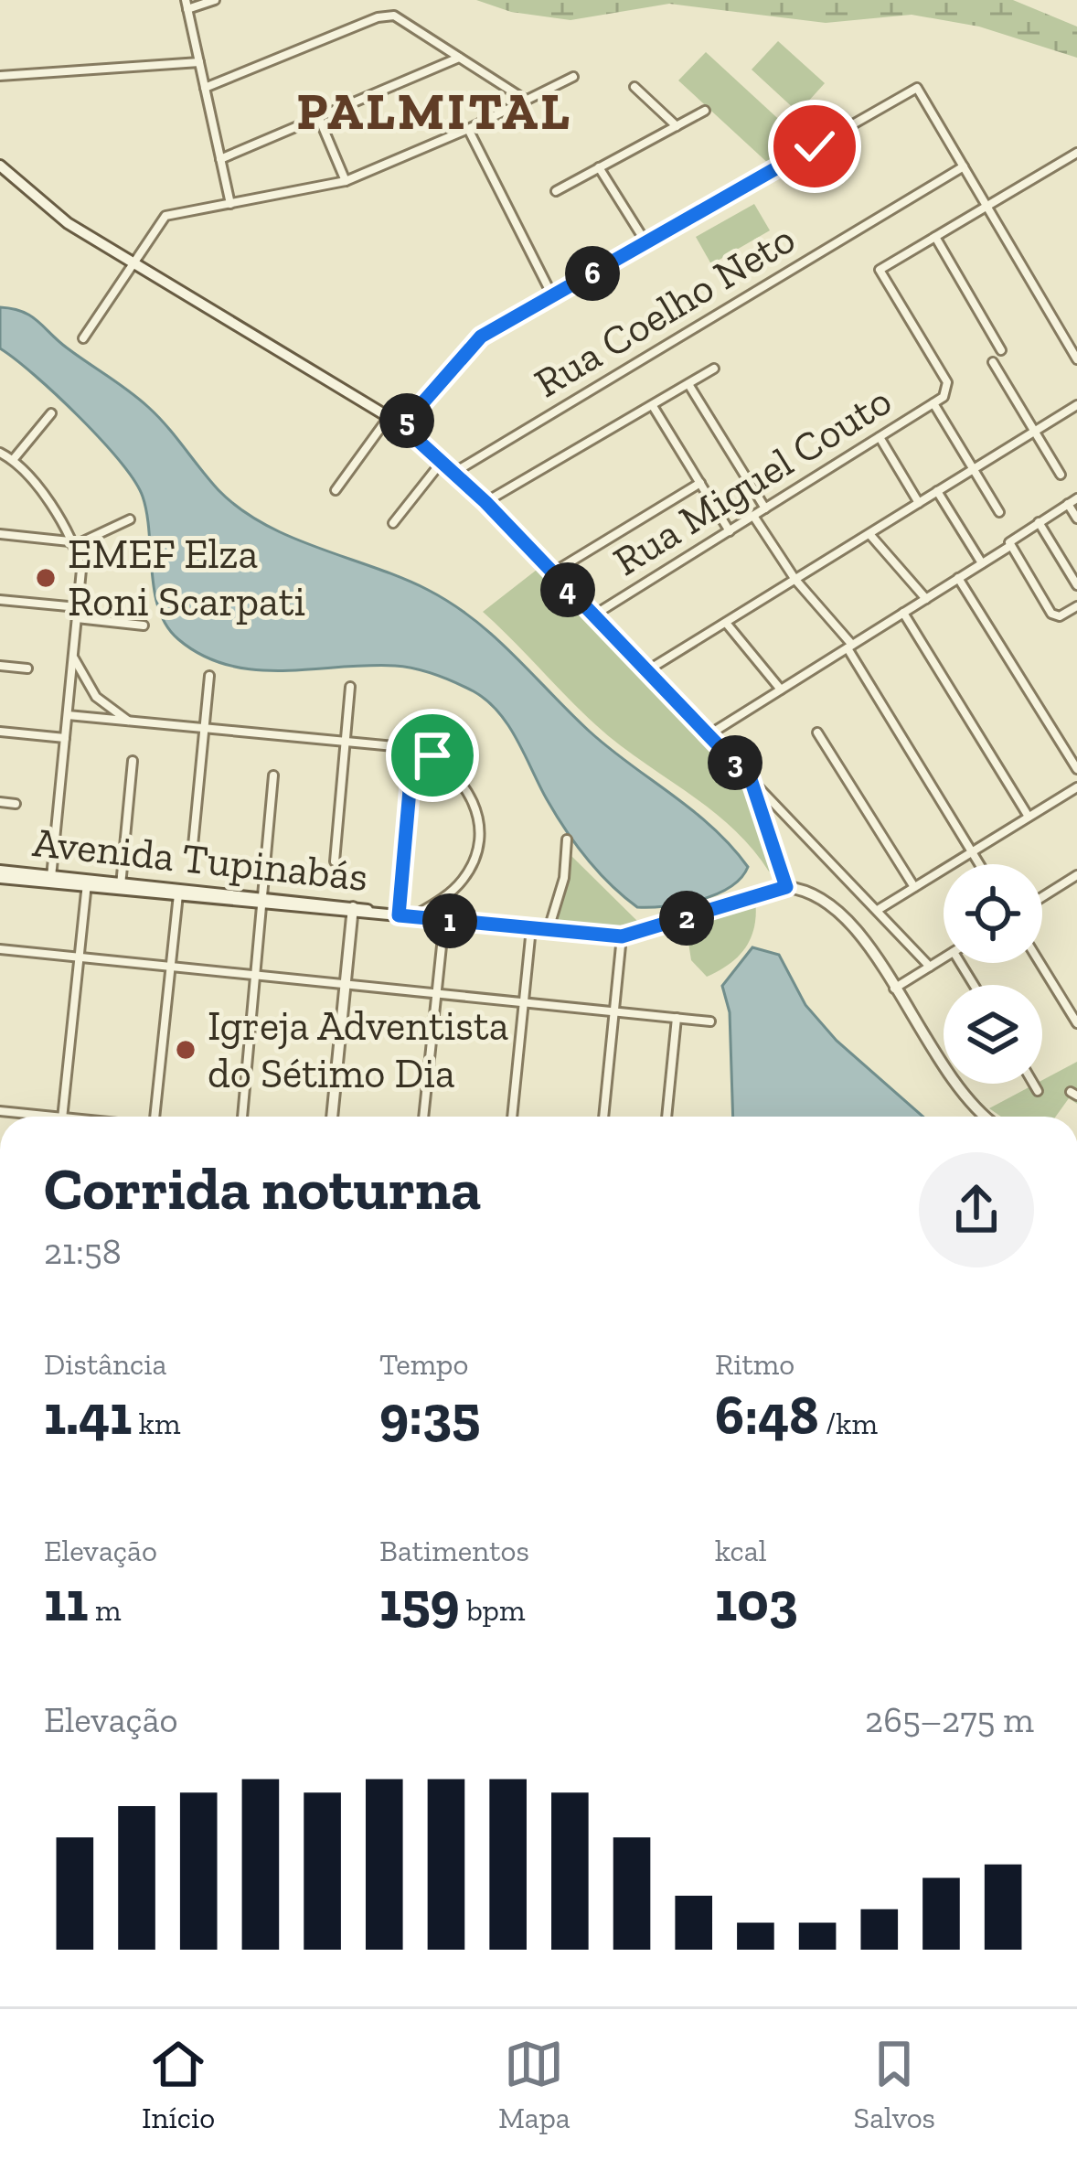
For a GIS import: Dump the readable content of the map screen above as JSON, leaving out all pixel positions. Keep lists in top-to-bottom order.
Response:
{
  "streets": {
    "main road": ["Avenida Tupinabás"],
    "street": ["Rua Coelho Neto", "Rua Miguel Couto"]
  },
  "districts": ["PALMITAL"],
  "places": ["EMEF Elza Roni Scarpati", "Igreja Adventista do Sétimo Dia"],
  "page": {
    "pins": [
      "6",
      "5",
      "4",
      "3",
      "2",
      "1"
    ],
    "heading": ["Corrida noturna", "21:58"],
    "stats": [
      ["Distância", "1.41 km"],
      ["Tempo", "9:35"],
      ["Ritmo", "6:48 /km"],
      ["Elevação", "11 m"],
      ["Batimentos", "159 bpm"],
      ["kcal", "103"]
    ],
    "chart": ["Elevação", "265–275 m"],
    "tabs": ["Início", "Mapa", "Salvos"]
  }
}
